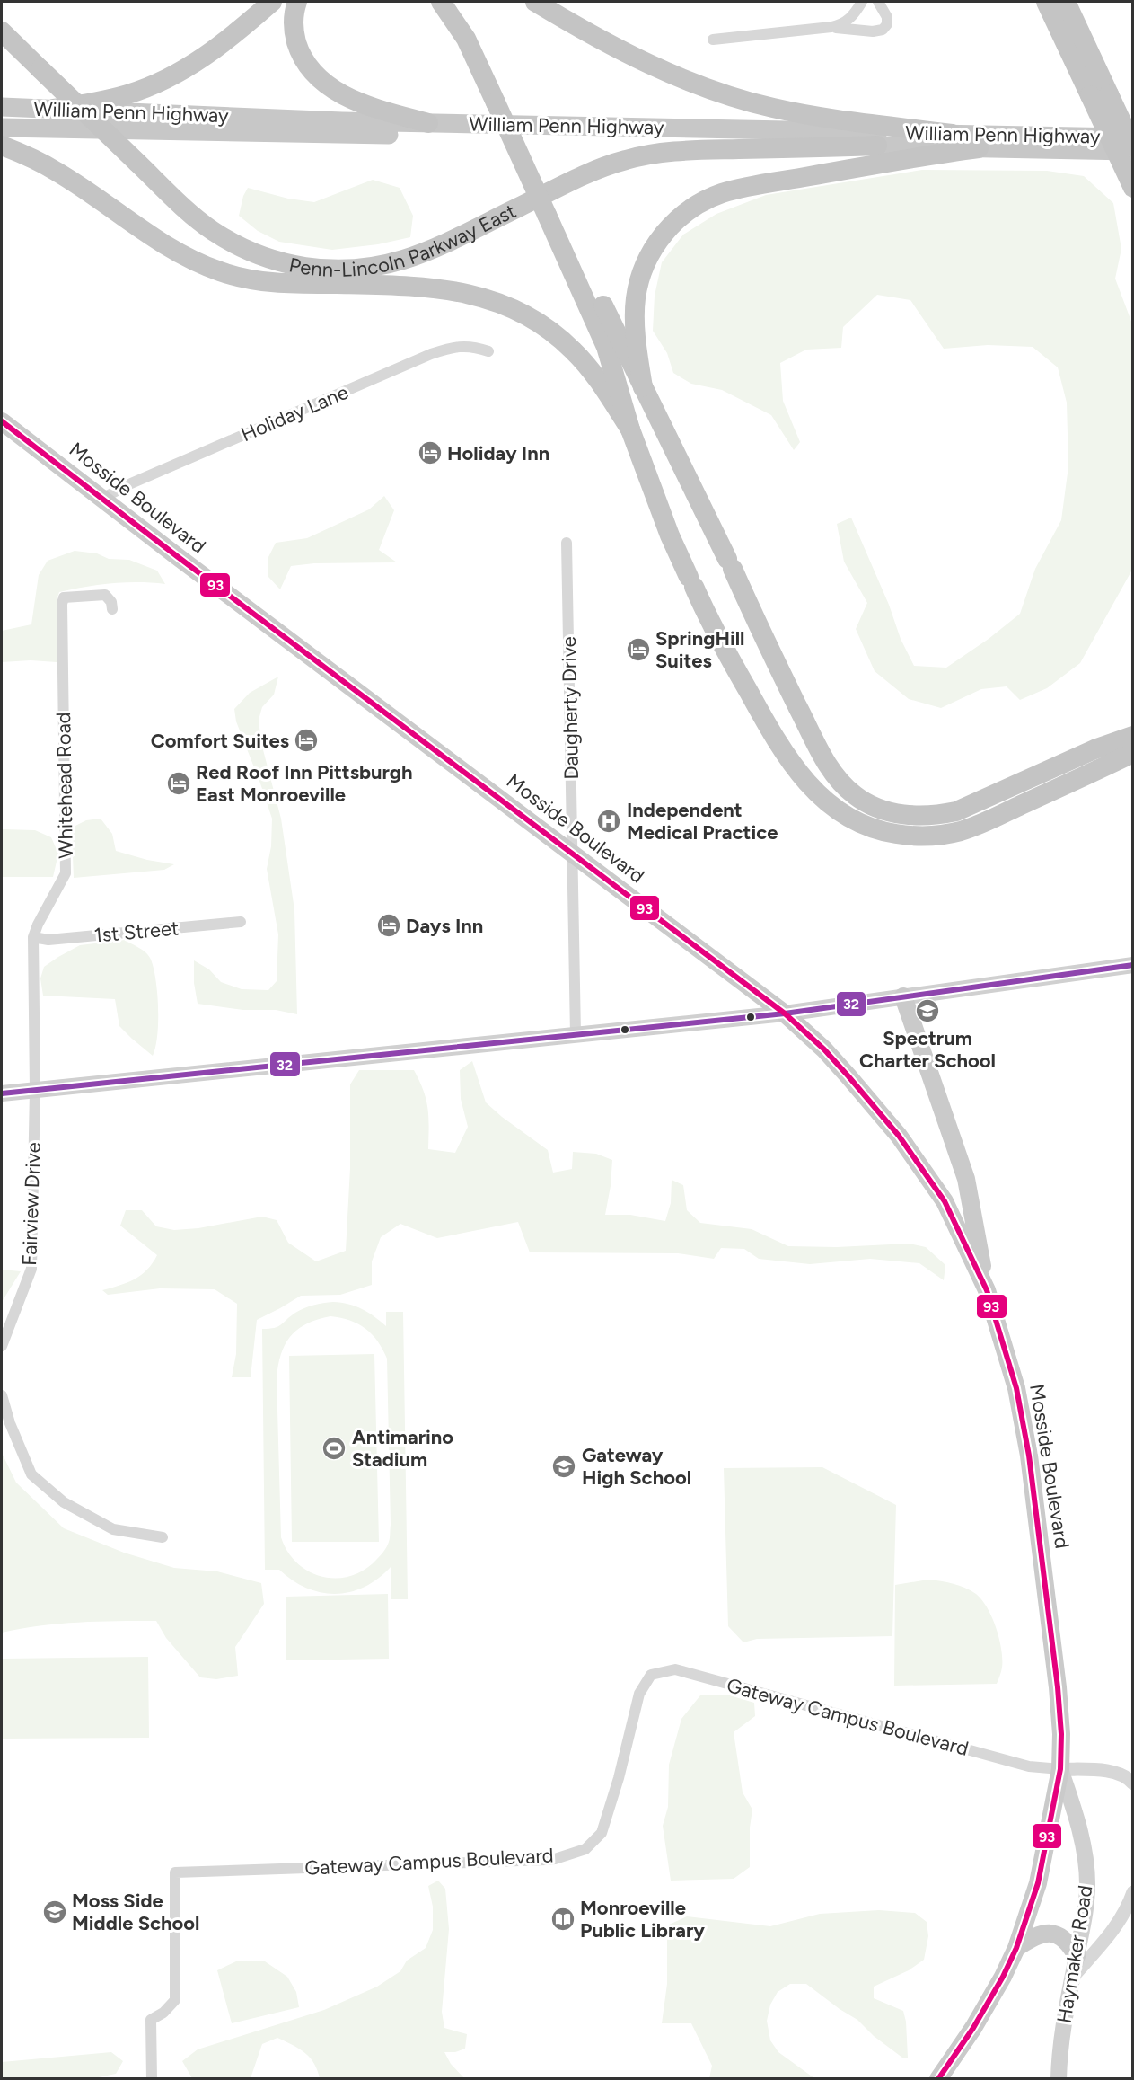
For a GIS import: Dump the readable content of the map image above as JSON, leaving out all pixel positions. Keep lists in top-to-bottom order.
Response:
{
  "streets": {
    "highway": ["William Penn Highway", "Penn-Lincoln Parkway East"],
    "main road": ["Mosside Boulevard", "Haymaker Road"],
    "street": [
      "Holiday Lane",
      "Daugherty Drive",
      "Whitehead Road",
      "1st Street",
      "Fairview Drive",
      "Gateway Campus Boulevard"
    ]
  },
  "crossings": [
    ["William Penn Highway", "Penn-Lincoln Parkway East"],
    ["Holiday Lane", "Mosside Boulevard"],
    ["Mosside Boulevard", "Daugherty Drive"],
    ["Mosside Boulevard", "Gateway Campus Boulevard"],
    ["Mosside Boulevard", "Haymaker Road"],
    ["Whitehead Road", "1st Street"],
    ["Whitehead Road", "Fairview Drive"],
    ["Gateway Campus Boulevard", "Haymaker Road"]
  ],
  "places": {
    "hotel": [
      "Holiday Inn",
      "SpringHill Suites",
      "Comfort Suites",
      "Red Roof Inn Pittsburgh East Monroeville",
      "Days Inn"
    ],
    "hospital": ["Independent Medical Practice"],
    "school or university": ["Spectrum Charter School", "Gateway High School", "Moss Side Middle School"],
    "sports": ["Antimarino Stadium"],
    "library": ["Monroeville Public Library"]
  },
  "lines": ["transit line 93", "transit line 32"]
}
